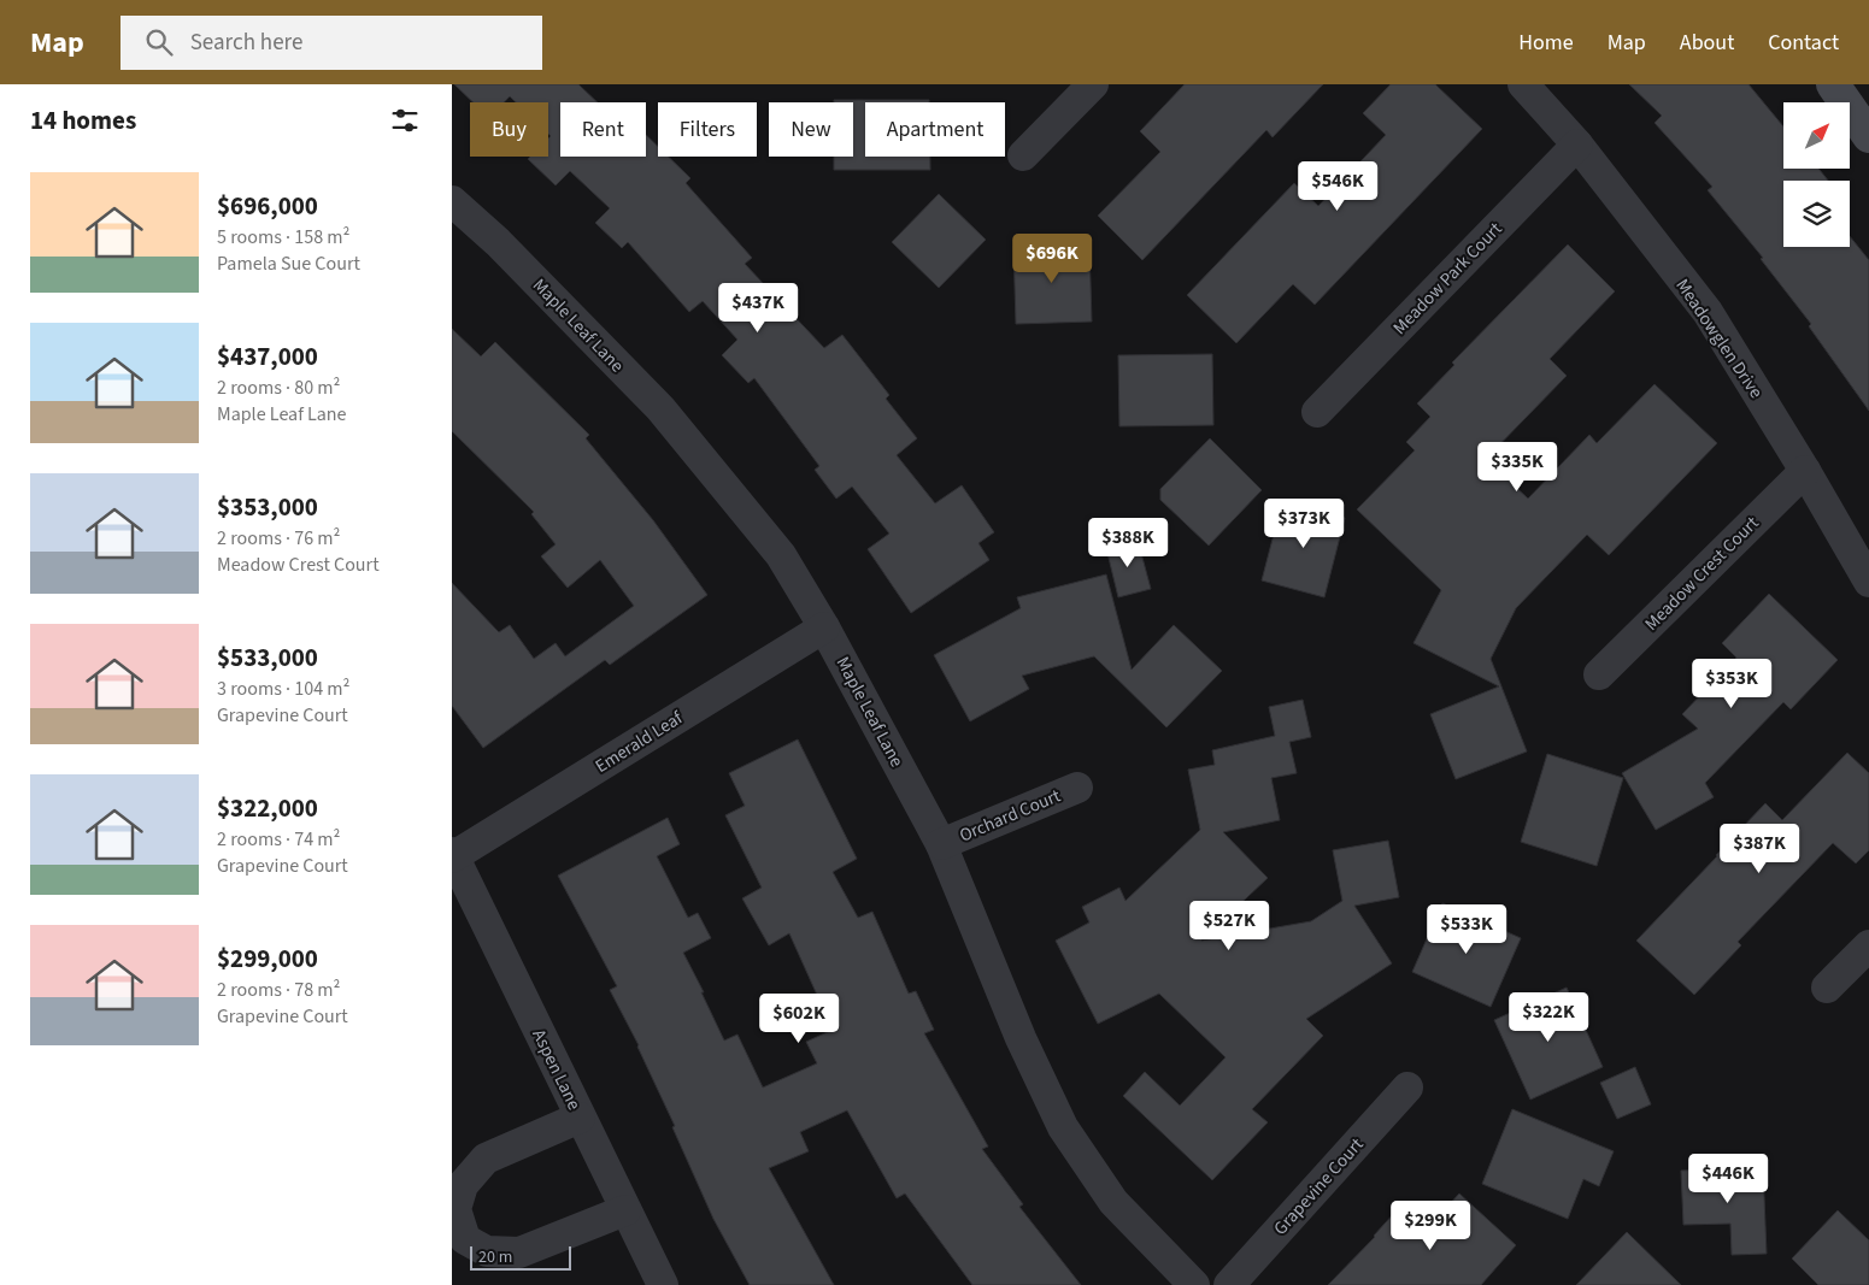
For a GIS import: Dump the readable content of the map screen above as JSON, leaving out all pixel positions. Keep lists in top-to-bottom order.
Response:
{
  "streets": {
    "street": [
      "Meadow Park Court",
      "Maple Leaf Lane",
      "Meadowglen Drive",
      "Meadow Crest Court",
      "Emerald Leaf",
      "Orchard Court",
      "Aspen Lane",
      "Grapevine Court"
    ]
  },
  "crossings": [
    ["Meadow Park Court", "Meadowglen Drive"],
    ["Maple Leaf Lane", "Emerald Leaf"],
    ["Maple Leaf Lane", "Orchard Court"],
    ["Meadowglen Drive", "Meadow Crest Court"],
    ["Emerald Leaf", "Aspen Lane"]
  ],
  "scale_bar": "20 m",
  "north": "top right",
  "page": {
    "header": "Map",
    "search": "Search here",
    "nav": [
      "Home",
      "Map",
      "About",
      "Contact"
    ],
    "heading": "14 homes",
    "chip": [
      "Buy",
      "Rent",
      "Filters",
      "New",
      "Apartment"
    ],
    "list": [
      {
        "name": "$696,000",
        "note": "5 rooms · 158 m² · Pamela Sue Court"
      },
      {
        "name": "$437,000",
        "note": "2 rooms · 80 m² · Maple Leaf Lane"
      },
      {
        "name": "$353,000",
        "note": "2 rooms · 76 m² · Meadow Crest Court"
      },
      {
        "name": "$533,000",
        "note": "3 rooms · 104 m² · Grapevine Court"
      },
      {
        "name": "$322,000",
        "note": "2 rooms · 74 m² · Grapevine Court"
      },
      {
        "name": "$299,000",
        "note": "2 rooms · 78 m² · Grapevine Court"
      }
    ],
    "price": [
      "$546K",
      "$696K",
      "$437K",
      "$335K",
      "$373K",
      "$388K",
      "$353K",
      "$387K",
      "$527K",
      "$533K",
      "$322K",
      "$602K",
      "$446K",
      "$299K"
    ],
    "scale": "20 m"
  }
}
